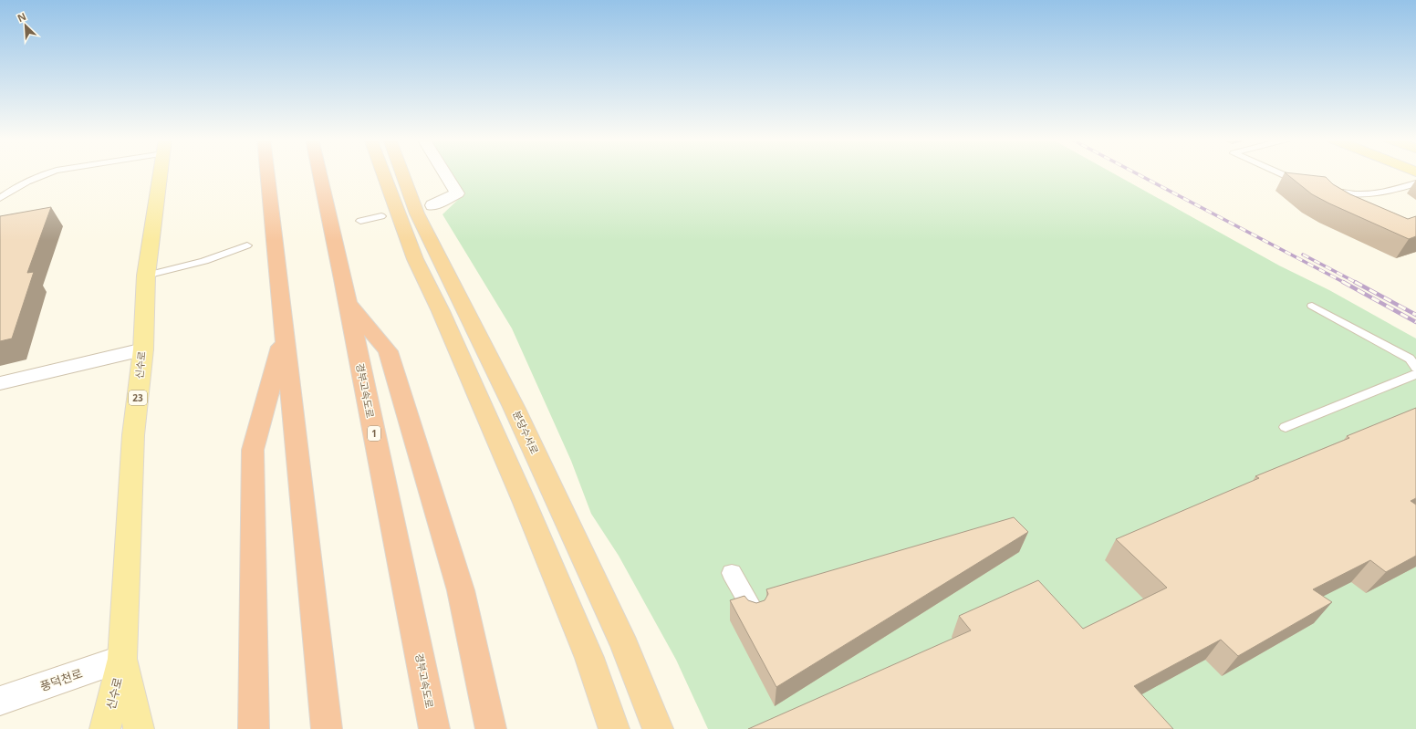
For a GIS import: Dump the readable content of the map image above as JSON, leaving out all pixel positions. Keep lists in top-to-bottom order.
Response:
{
  "streets": {
    "highway": ["경부고속도로", "분당수서로", "1"],
    "main road": ["신수로", "23"],
    "street": ["풍덕천로"]
  },
  "crossings": [
    ["신수로", "23"],
    ["신수로", "풍덕천로"],
    ["23", "풍덕천로"]
  ],
  "north": "top left"
}
